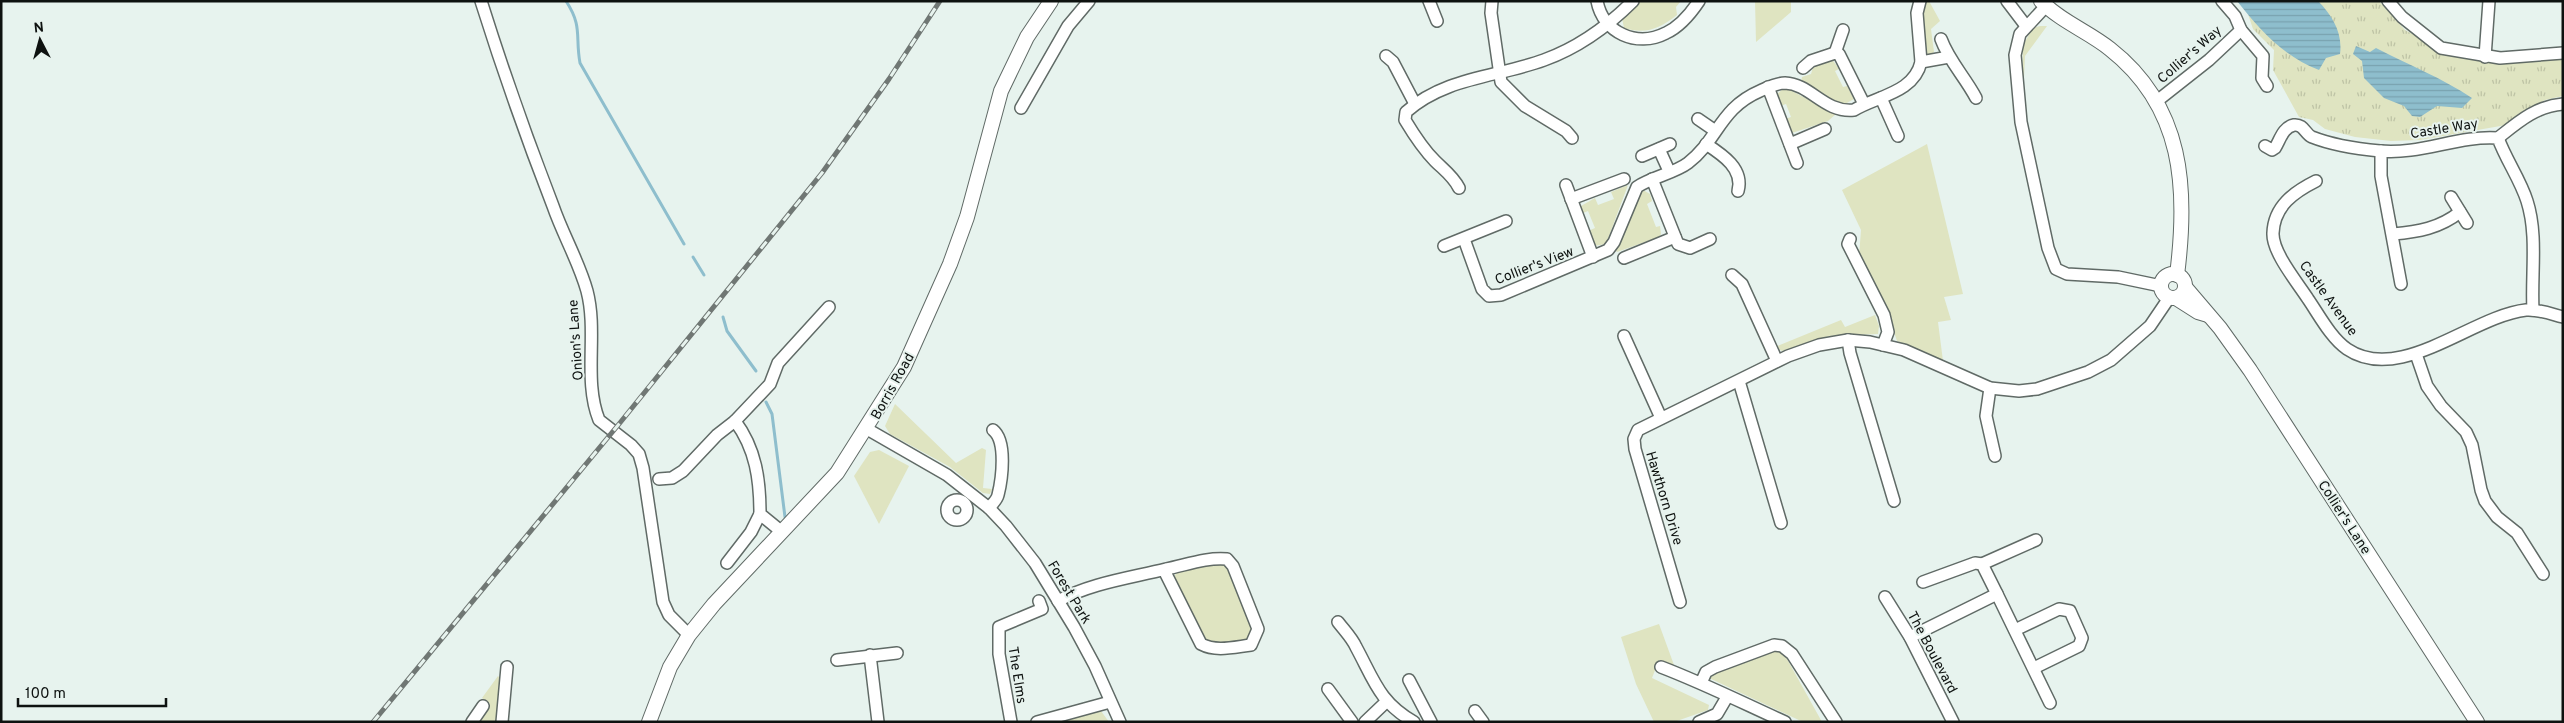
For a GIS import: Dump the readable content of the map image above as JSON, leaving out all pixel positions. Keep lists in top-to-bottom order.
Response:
{
  "streets": {
    "street": [
      "Collier's Way",
      "Castle Way",
      "Collier's View",
      "Castle Avenue",
      "Onion's Lane",
      "Borris Road",
      "Hawthorn Drive",
      "Collier's Lane",
      "Forest Park",
      "The Boulevard",
      "The Elms"
    ]
  },
  "crossings": [
    ["Castle Way", "Castle Avenue"],
    ["Onion's Lane", "Borris Road"],
    ["Borris Road", "Forest Park"],
    ["Hawthorn Drive", "Collier's Lane"],
    ["Forest Park", "The Elms"]
  ],
  "scale_bar": "100 m",
  "north": "top"
}
